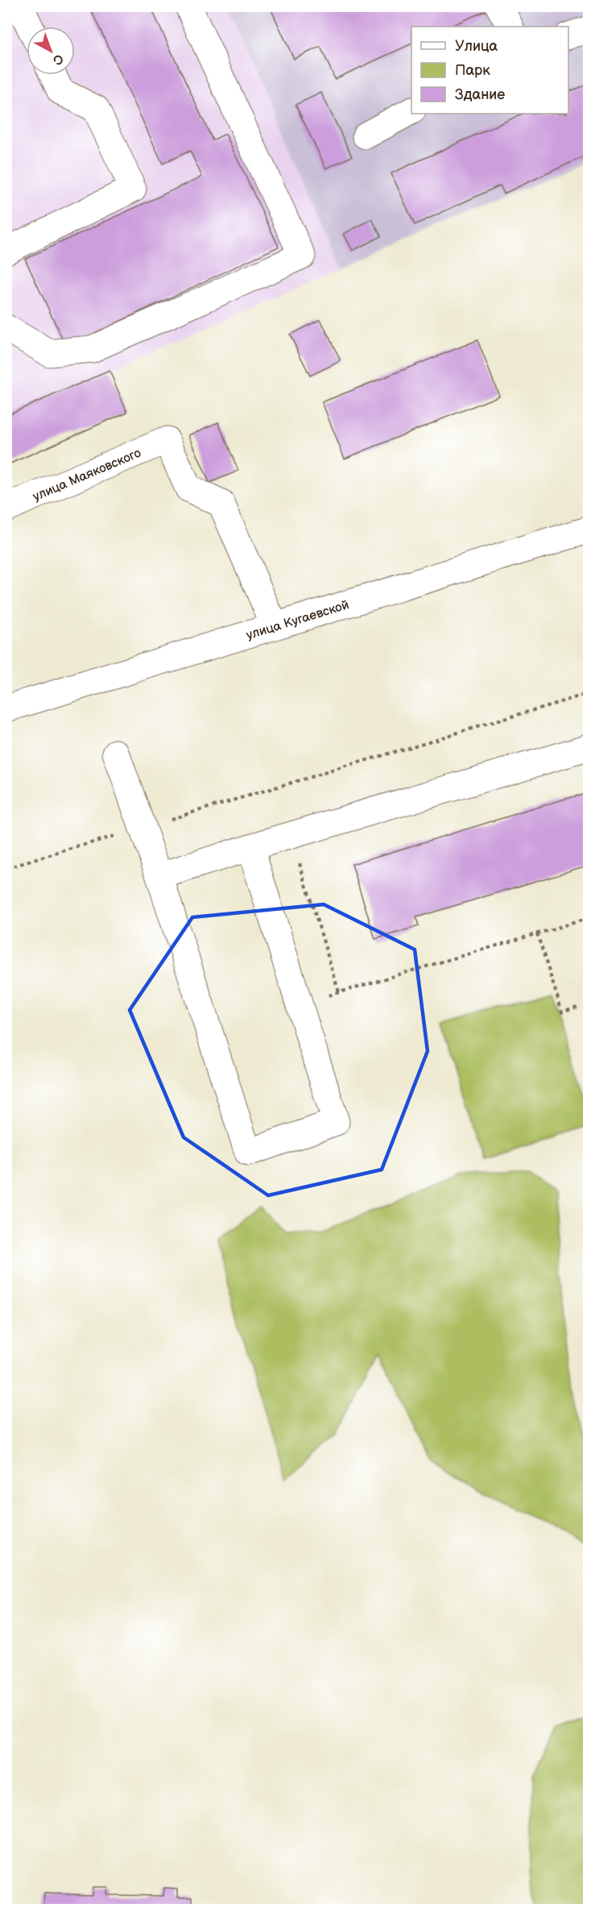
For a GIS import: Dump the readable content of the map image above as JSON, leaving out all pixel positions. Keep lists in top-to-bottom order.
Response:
{
  "streets": {
    "street": ["улица Маяковского", "улица Кугаевской"]
  },
  "crossings": [
    ["улица Маяковского", "улица Кугаевской"]
  ],
  "legend": ["Улица", "Парк", "Здание"],
  "north": "bottom right"
}
